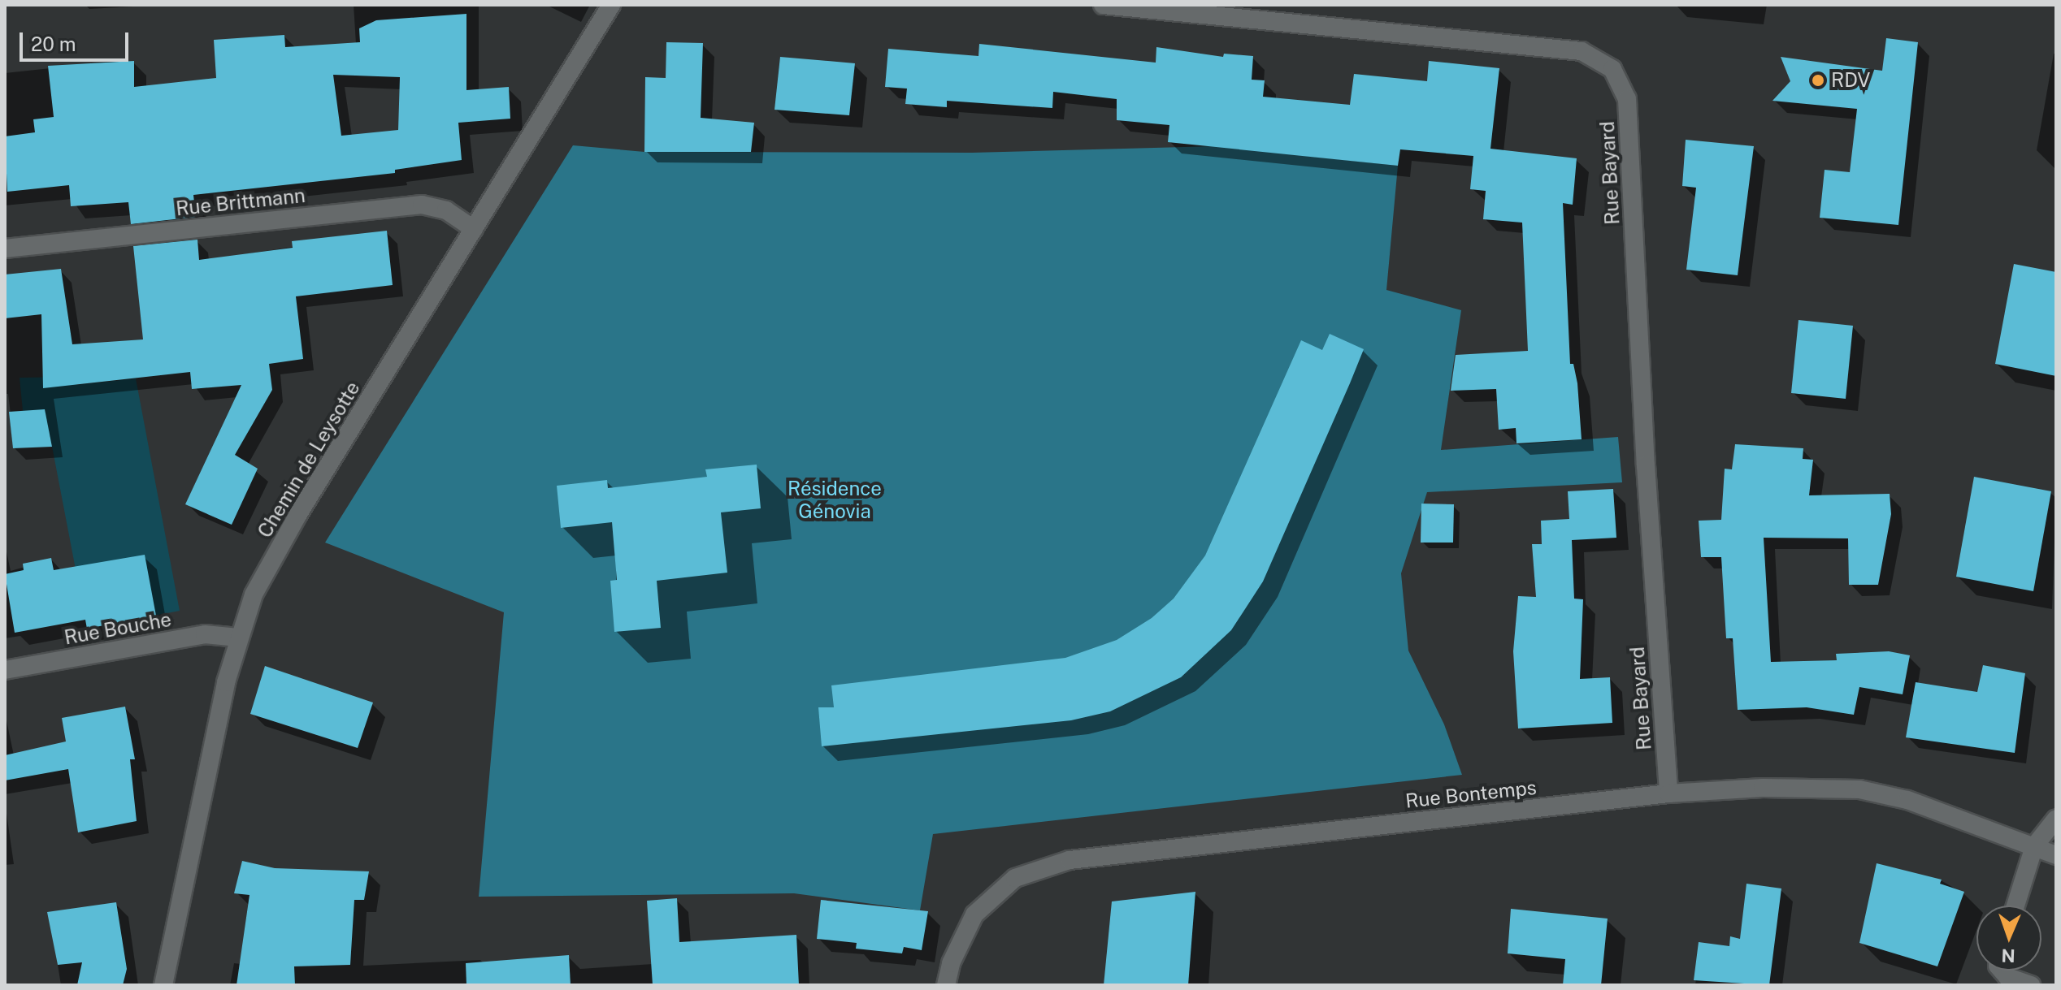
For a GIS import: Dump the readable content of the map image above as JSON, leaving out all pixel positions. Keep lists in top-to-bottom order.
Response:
{
  "streets": {
    "street": [
      "Rue Bayard",
      "Rue Brittmann",
      "Chemin de Leysotte",
      "Rue Bouche",
      "Rue Bontemps"
    ]
  },
  "crossings": [
    ["Rue Bayard", "Rue Bontemps"],
    ["Rue Brittmann", "Chemin de Leysotte"],
    ["Chemin de Leysotte", "Rue Bouche"]
  ],
  "parks": ["Résidence Génovia"],
  "places": ["RDV"],
  "scale_bar": "20 m",
  "north": "bottom"
}
